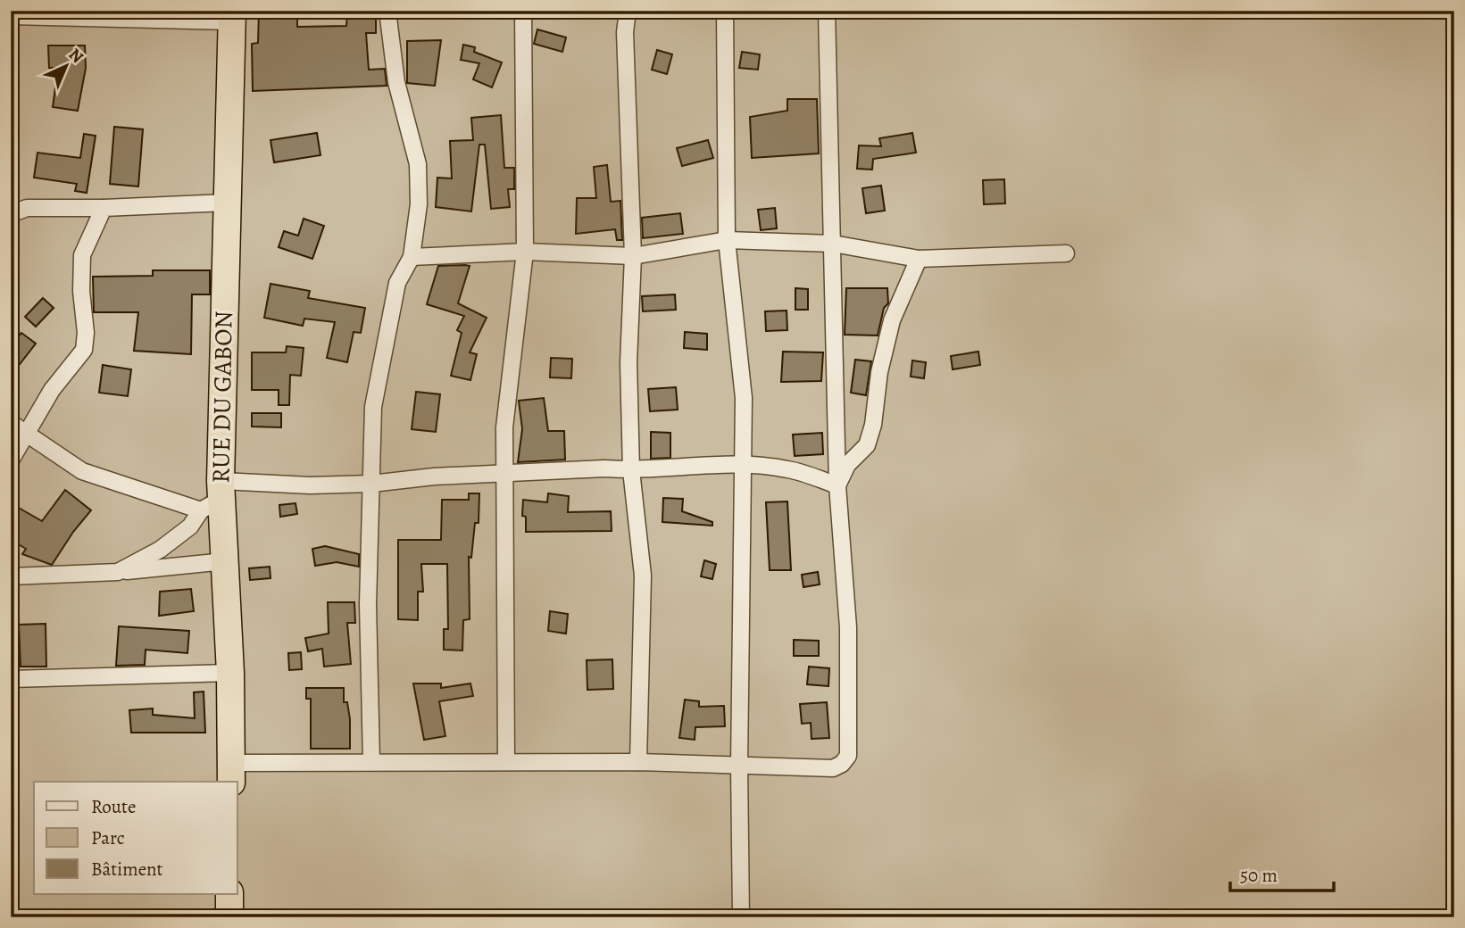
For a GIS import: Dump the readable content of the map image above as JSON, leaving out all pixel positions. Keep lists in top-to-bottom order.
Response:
{
  "streets": {
    "highway": ["RUE DU GABON"]
  },
  "legend": ["Route", "Parc", "Bâtiment"],
  "scale_bar": "50 m",
  "north": "top right"
}
